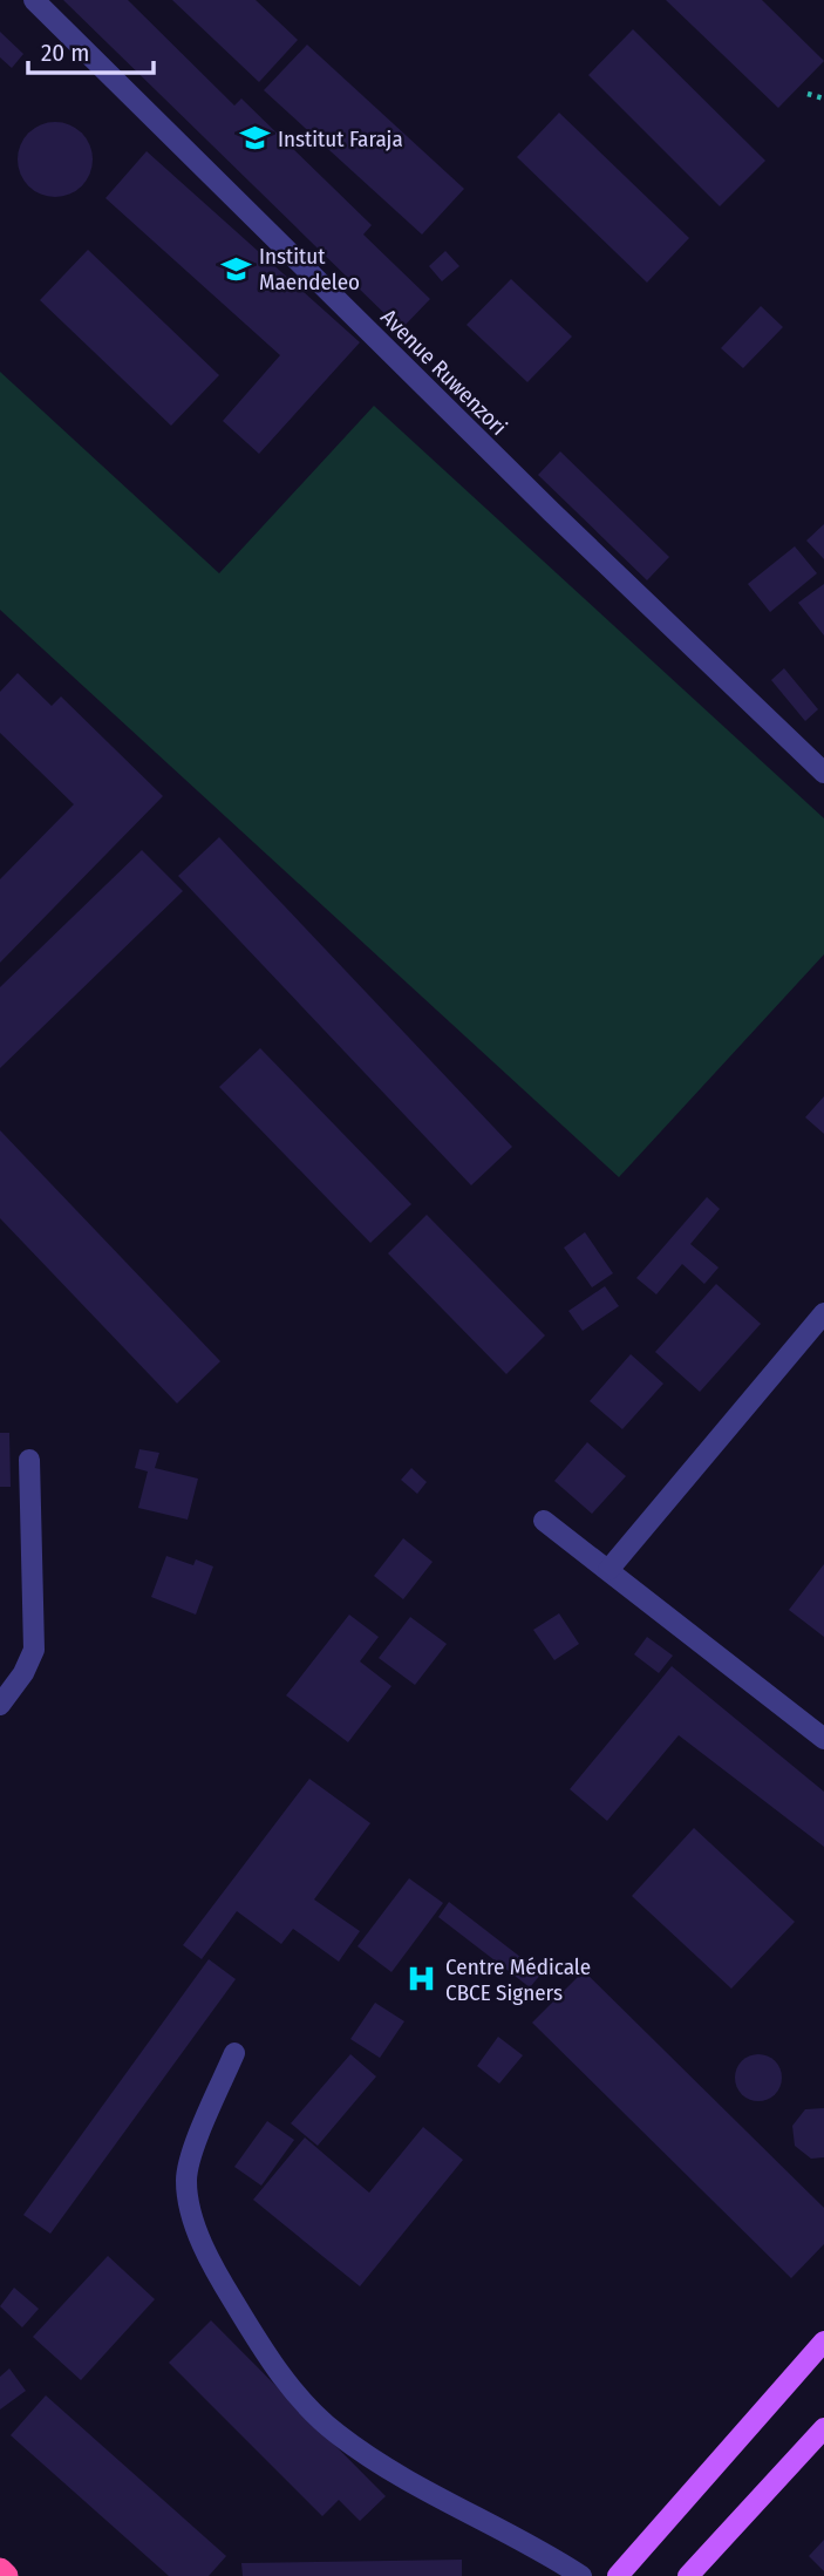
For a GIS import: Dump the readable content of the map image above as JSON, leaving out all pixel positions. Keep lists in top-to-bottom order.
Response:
{
  "streets": {
    "street": ["Avenue Ruwenzori"]
  },
  "places": {
    "school or university": ["Institut Faraja", "Institut Maendeleo"],
    "hospital": ["Centre Médicale CBCE Signers"]
  },
  "scale_bar": "20 m"
}
